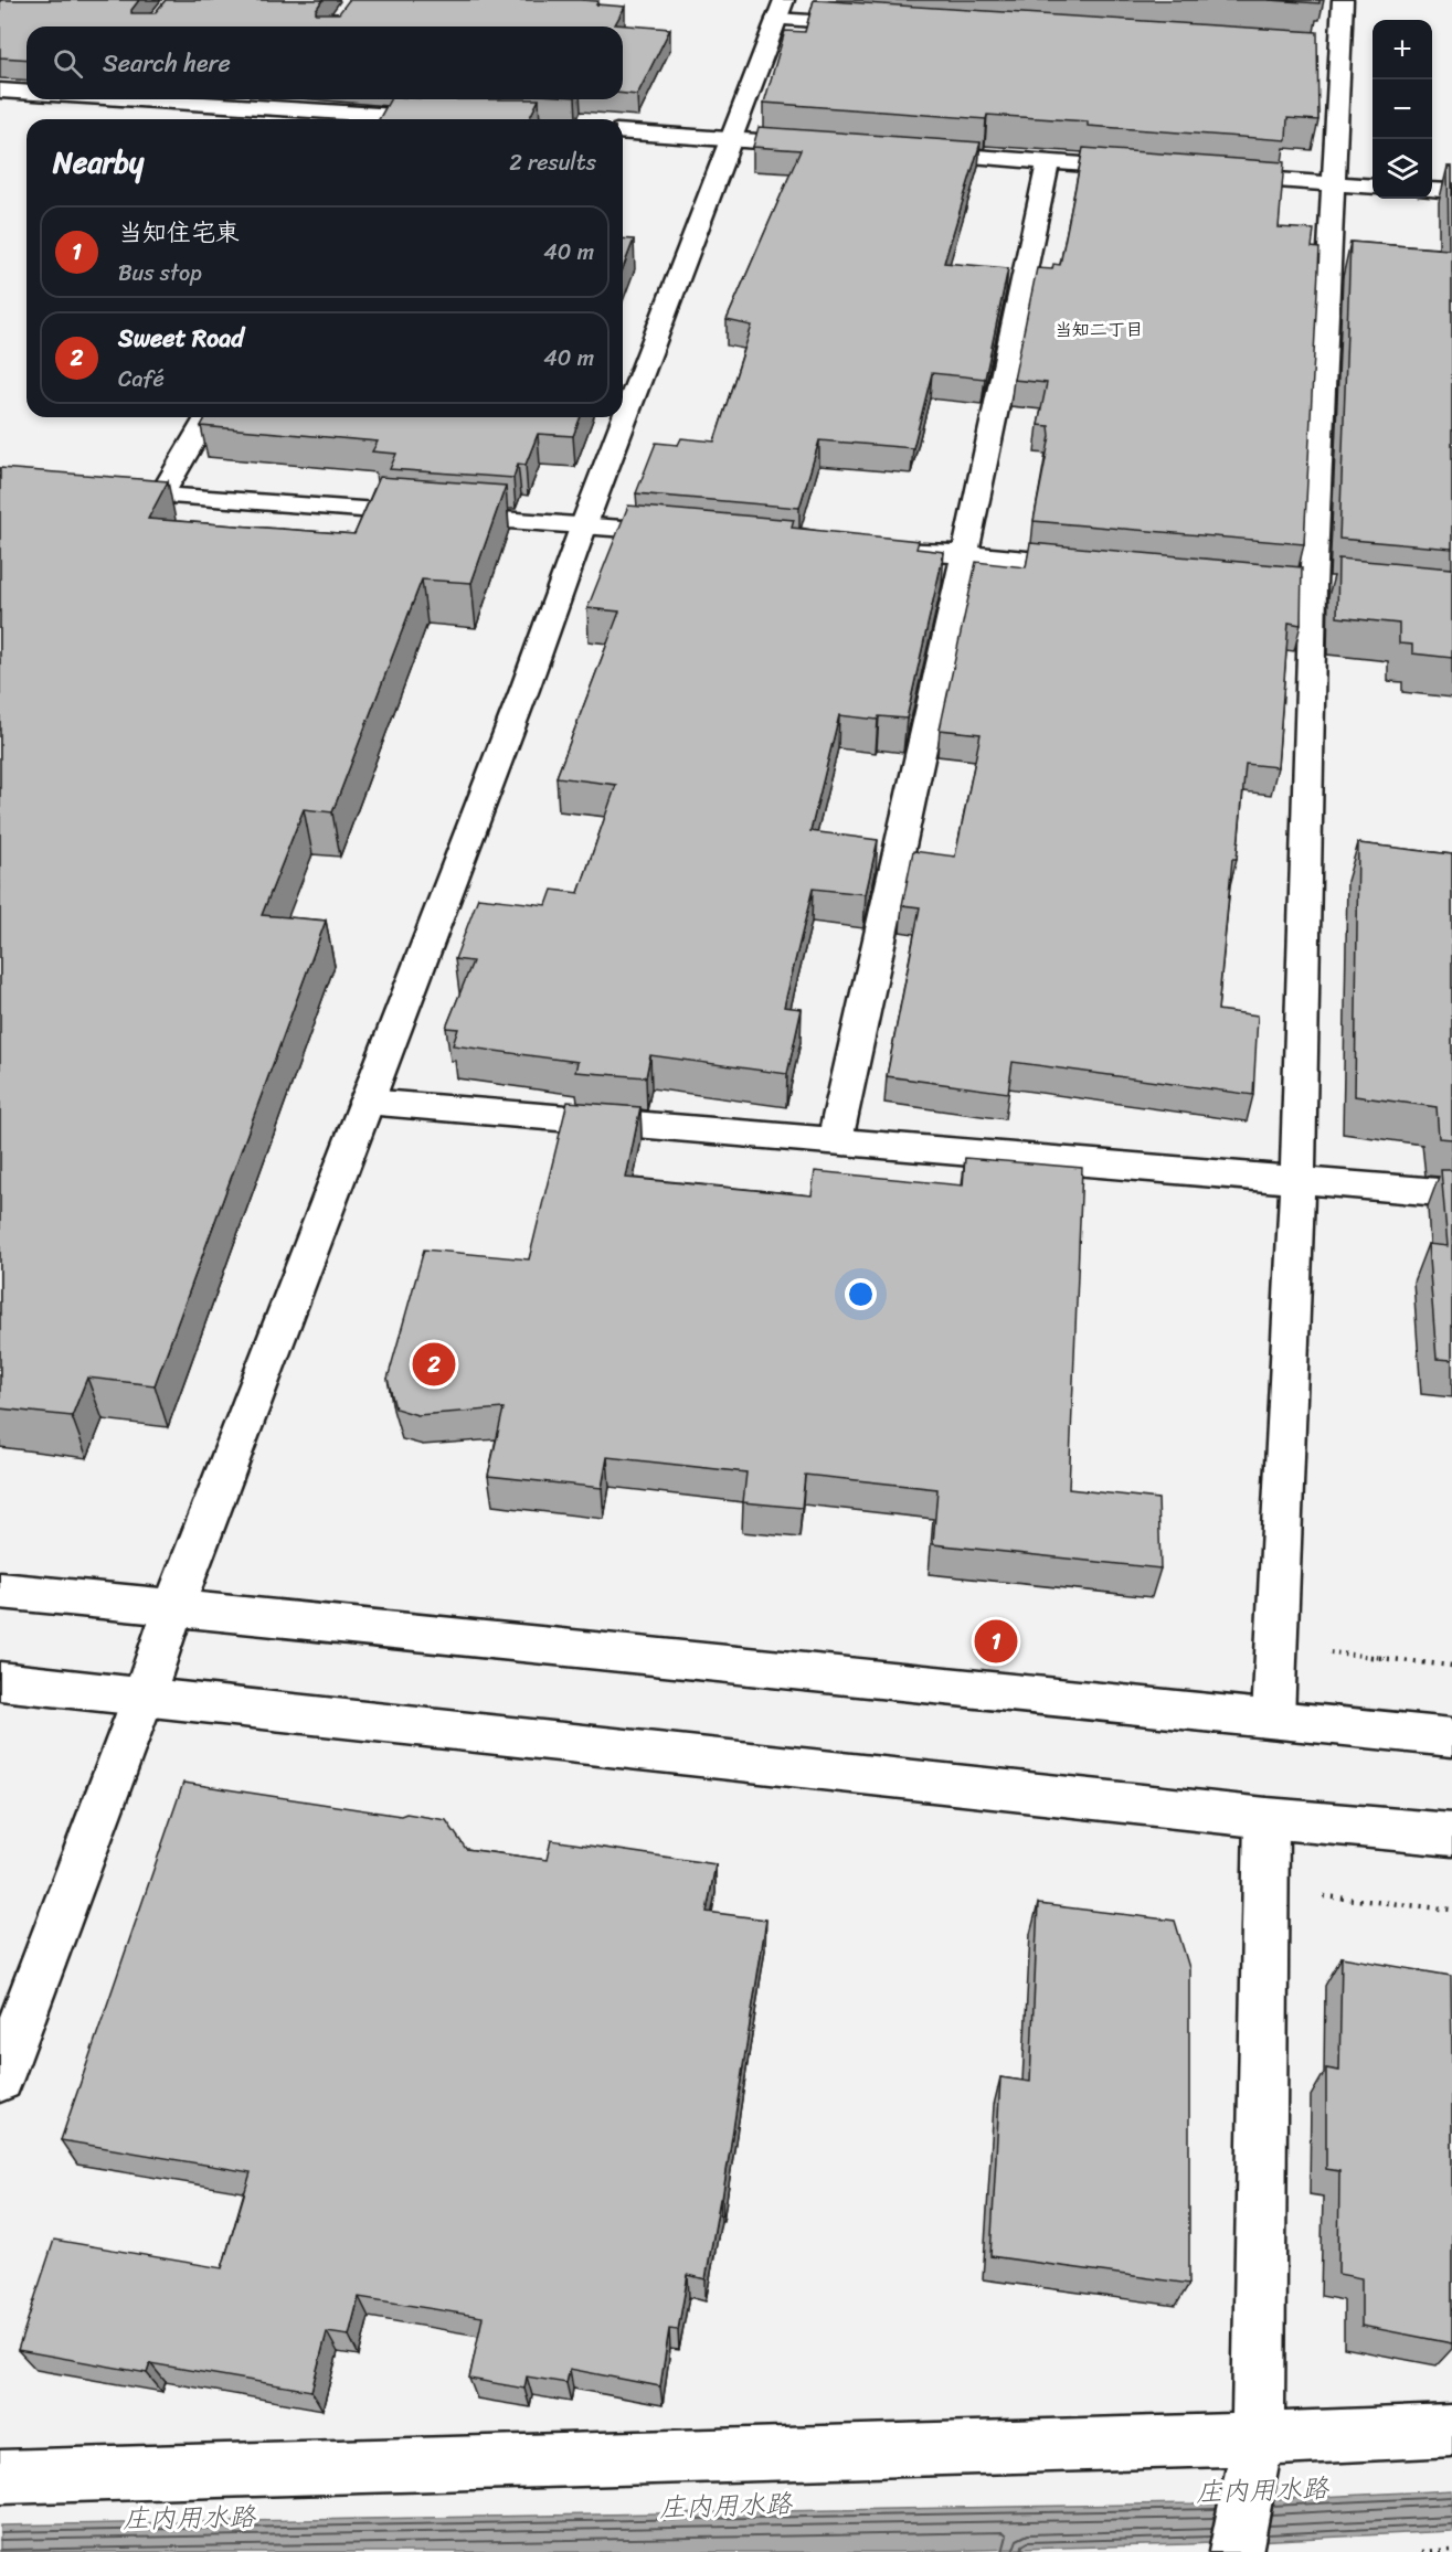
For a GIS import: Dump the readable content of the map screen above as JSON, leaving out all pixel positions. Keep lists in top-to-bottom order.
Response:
{
  "districts": ["当知二丁目"],
  "water": ["庄内用水路"],
  "page": {
    "map_buttons": ["+", "−"],
    "search": "Search here",
    "heading": ["Nearby", "2 results"],
    "list": [
      {
        "mark": "1",
        "name": "当知住宅東",
        "note": "Bus stop",
        "value": "40 m"
      },
      {
        "mark": "2",
        "name": "Sweet Road",
        "note": "Café",
        "value": "40 m"
      }
    ],
    "pins": ["2", "1"]
  }
}
